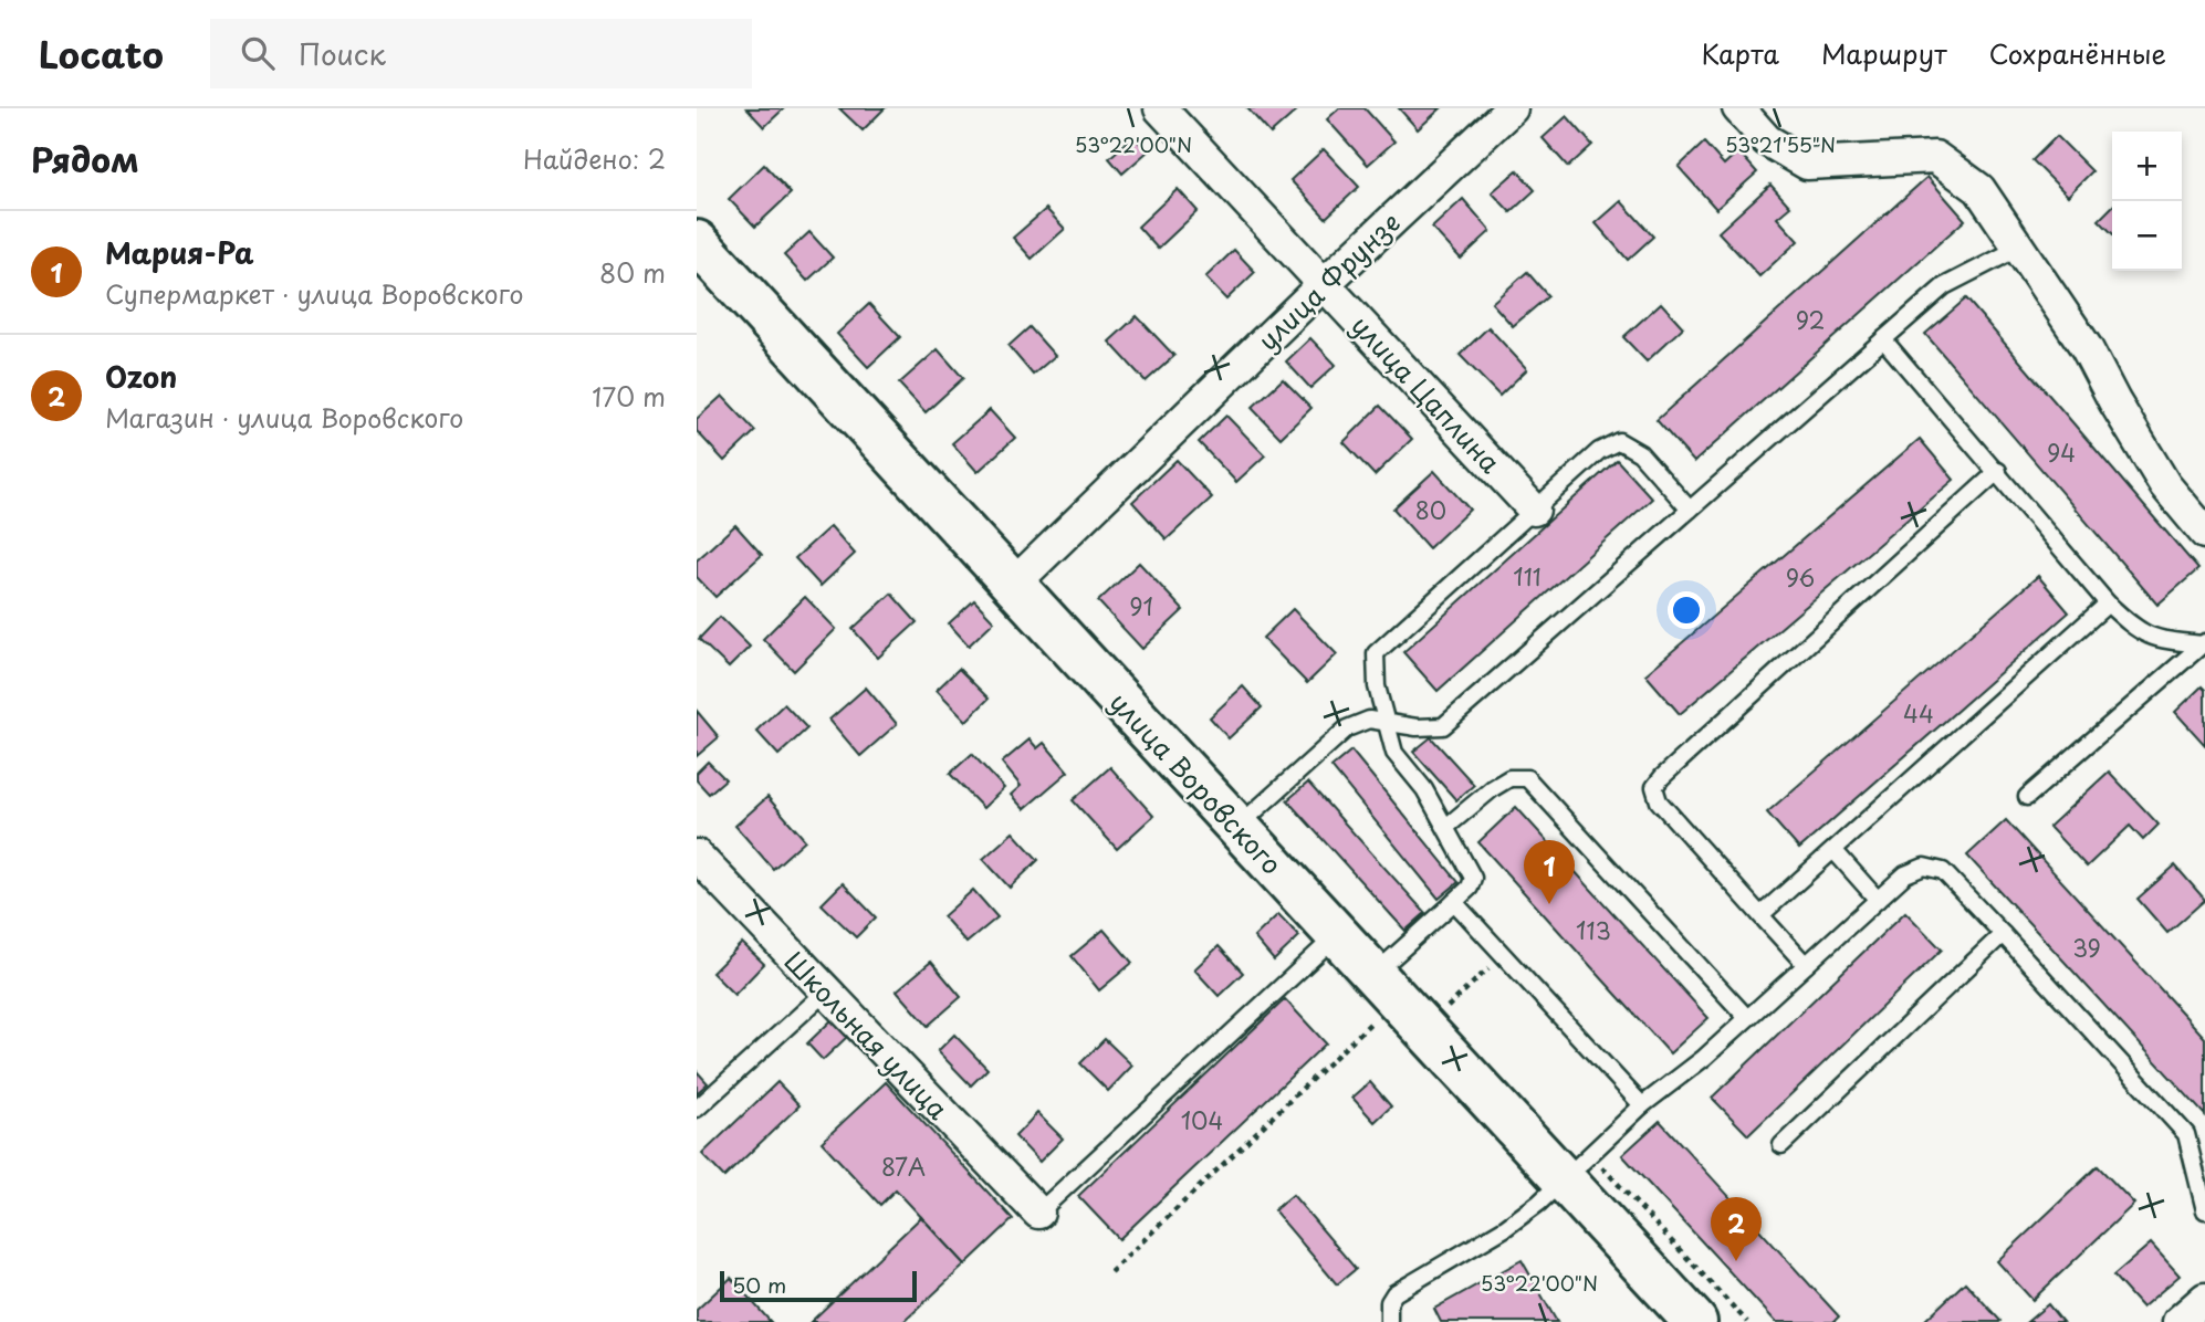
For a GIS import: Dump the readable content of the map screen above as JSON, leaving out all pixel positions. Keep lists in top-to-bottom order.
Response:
{
  "streets": {
    "main road": ["улица Воровского"],
    "street": ["улица Фрунзе", "улица Цаплина", "Школьная улица"]
  },
  "crossings": [
    ["улица Фрунзе", "улица Цаплина"],
    ["улица Фрунзе", "улица Воровского"]
  ],
  "house_numbers": [
    "92",
    "94",
    "80",
    "111",
    "96",
    "91",
    "44",
    "113",
    "39",
    "104",
    "87А"
  ],
  "scale_bar": "50 m",
  "page": {
    "header": "Locato",
    "search": "Поиск",
    "nav": ["Карта", "Маршрут", "Сохранённые"],
    "heading": ["Рядом", "Найдено: 2"],
    "map_buttons": ["+", "−"],
    "list": [
      {
        "mark": "1",
        "name": "Мария-Ра",
        "note": "Супермаркет · улица Воровского",
        "value": "80 m"
      },
      {
        "mark": "2",
        "name": "Ozon",
        "note": "Магазин · улица Воровского",
        "value": "170 m"
      }
    ],
    "pins": ["1", "2"],
    "scale": "50 m"
  },
  "coordinates": ["53°22'00\"N", "53°21'55\"N"]
}
